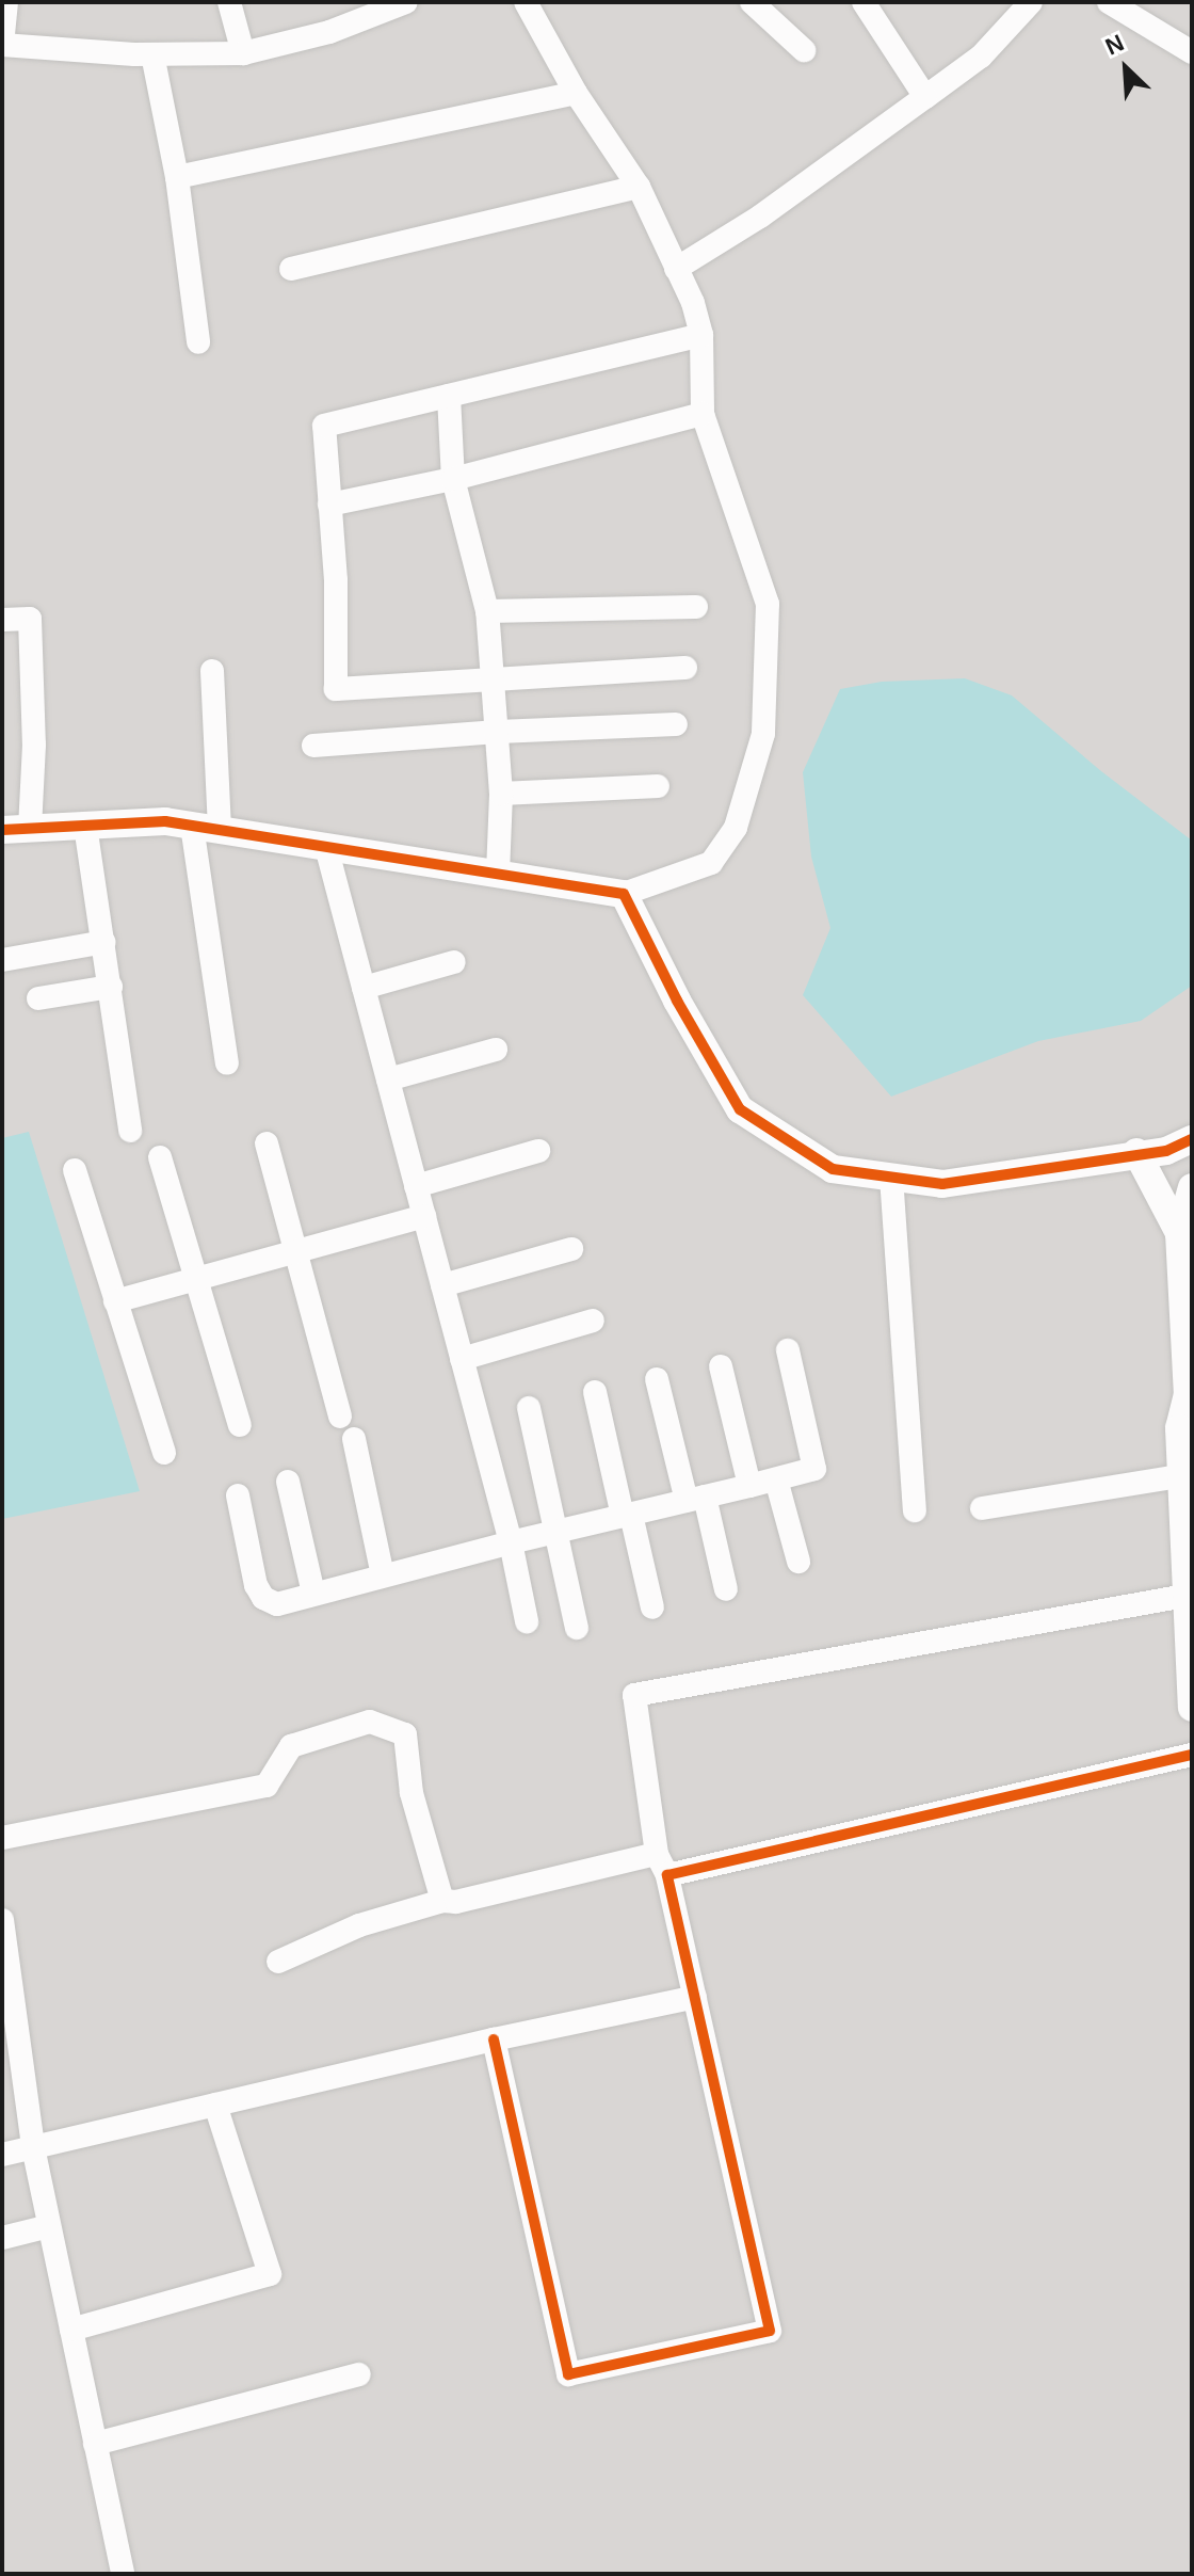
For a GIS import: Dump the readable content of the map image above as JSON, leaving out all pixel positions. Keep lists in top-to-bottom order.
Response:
{
  "north": "top left"
}
